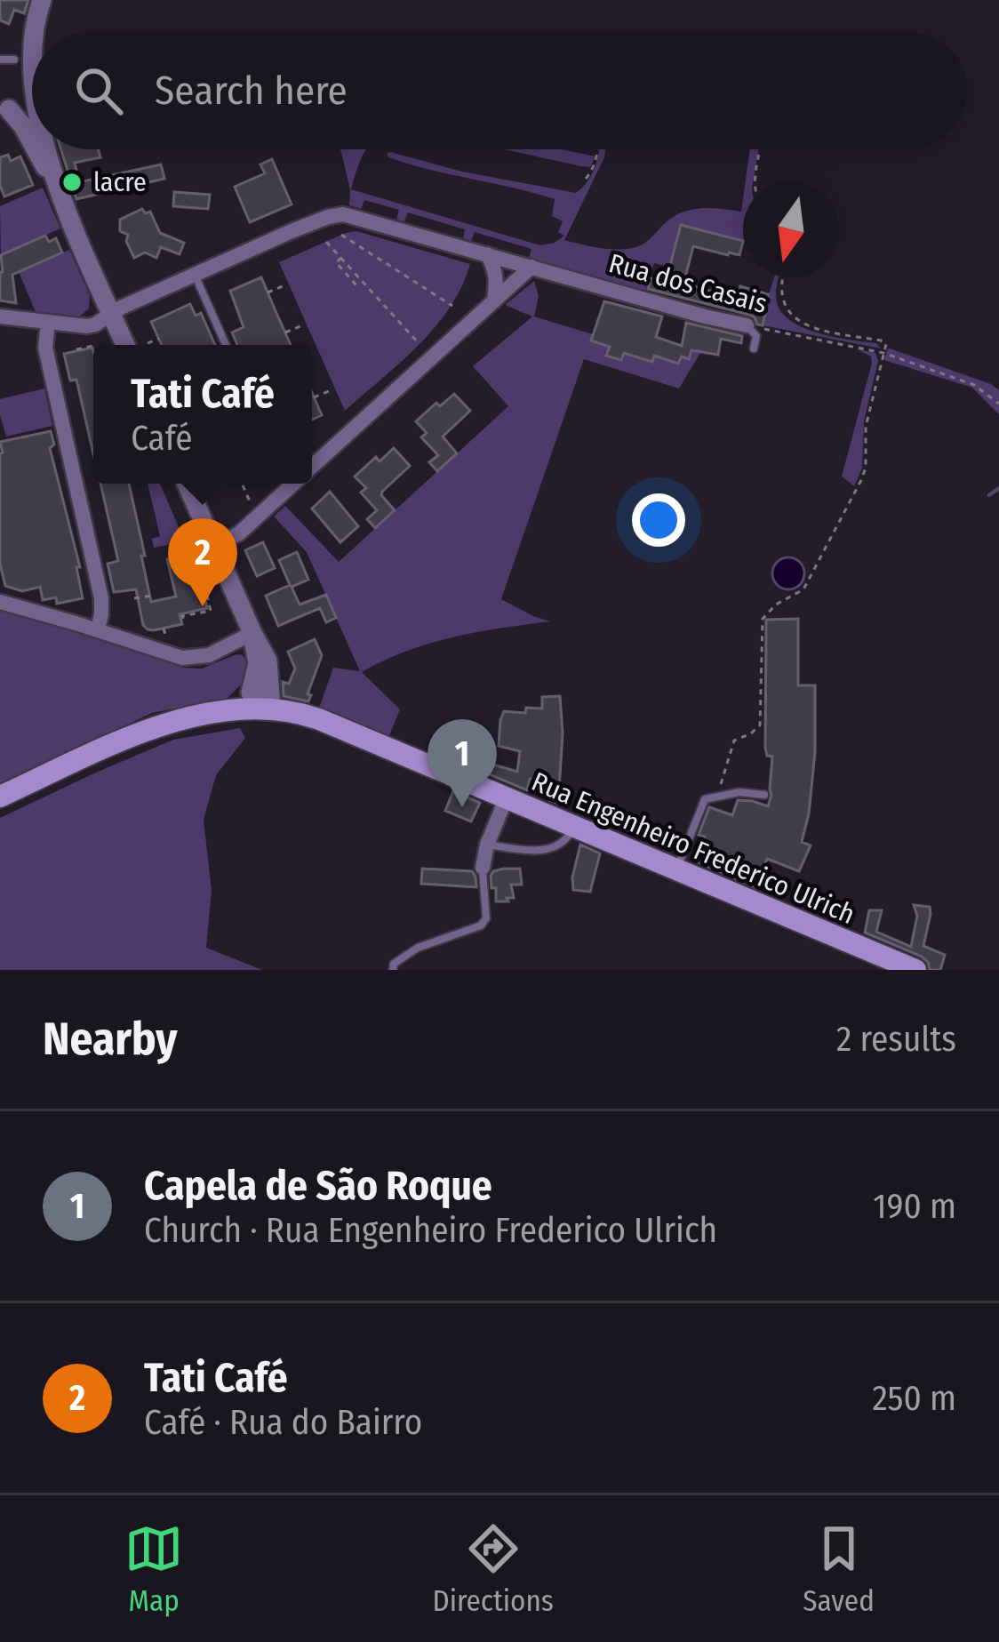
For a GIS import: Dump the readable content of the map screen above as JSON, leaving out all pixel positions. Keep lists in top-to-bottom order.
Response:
{
  "streets": {
    "main road": ["Rua Engenheiro Frederico Ulrich"],
    "street": ["Rua dos Casais"]
  },
  "places": ["lacre"],
  "north": "bottom",
  "page": {
    "search": "Search here",
    "popup": ["Tati Café", "Café"],
    "pins": ["2", "1"],
    "heading": ["Nearby", "2 results"],
    "list": [
      {
        "mark": "1",
        "name": "Capela de São Roque",
        "note": "Church · Rua Engenheiro Frederico Ulrich",
        "value": "190 m"
      },
      {
        "mark": "2",
        "name": "Tati Café",
        "note": "Café · Rua do Bairro",
        "value": "250 m"
      }
    ],
    "nav": ["Map", "Directions", "Saved"]
  }
}
